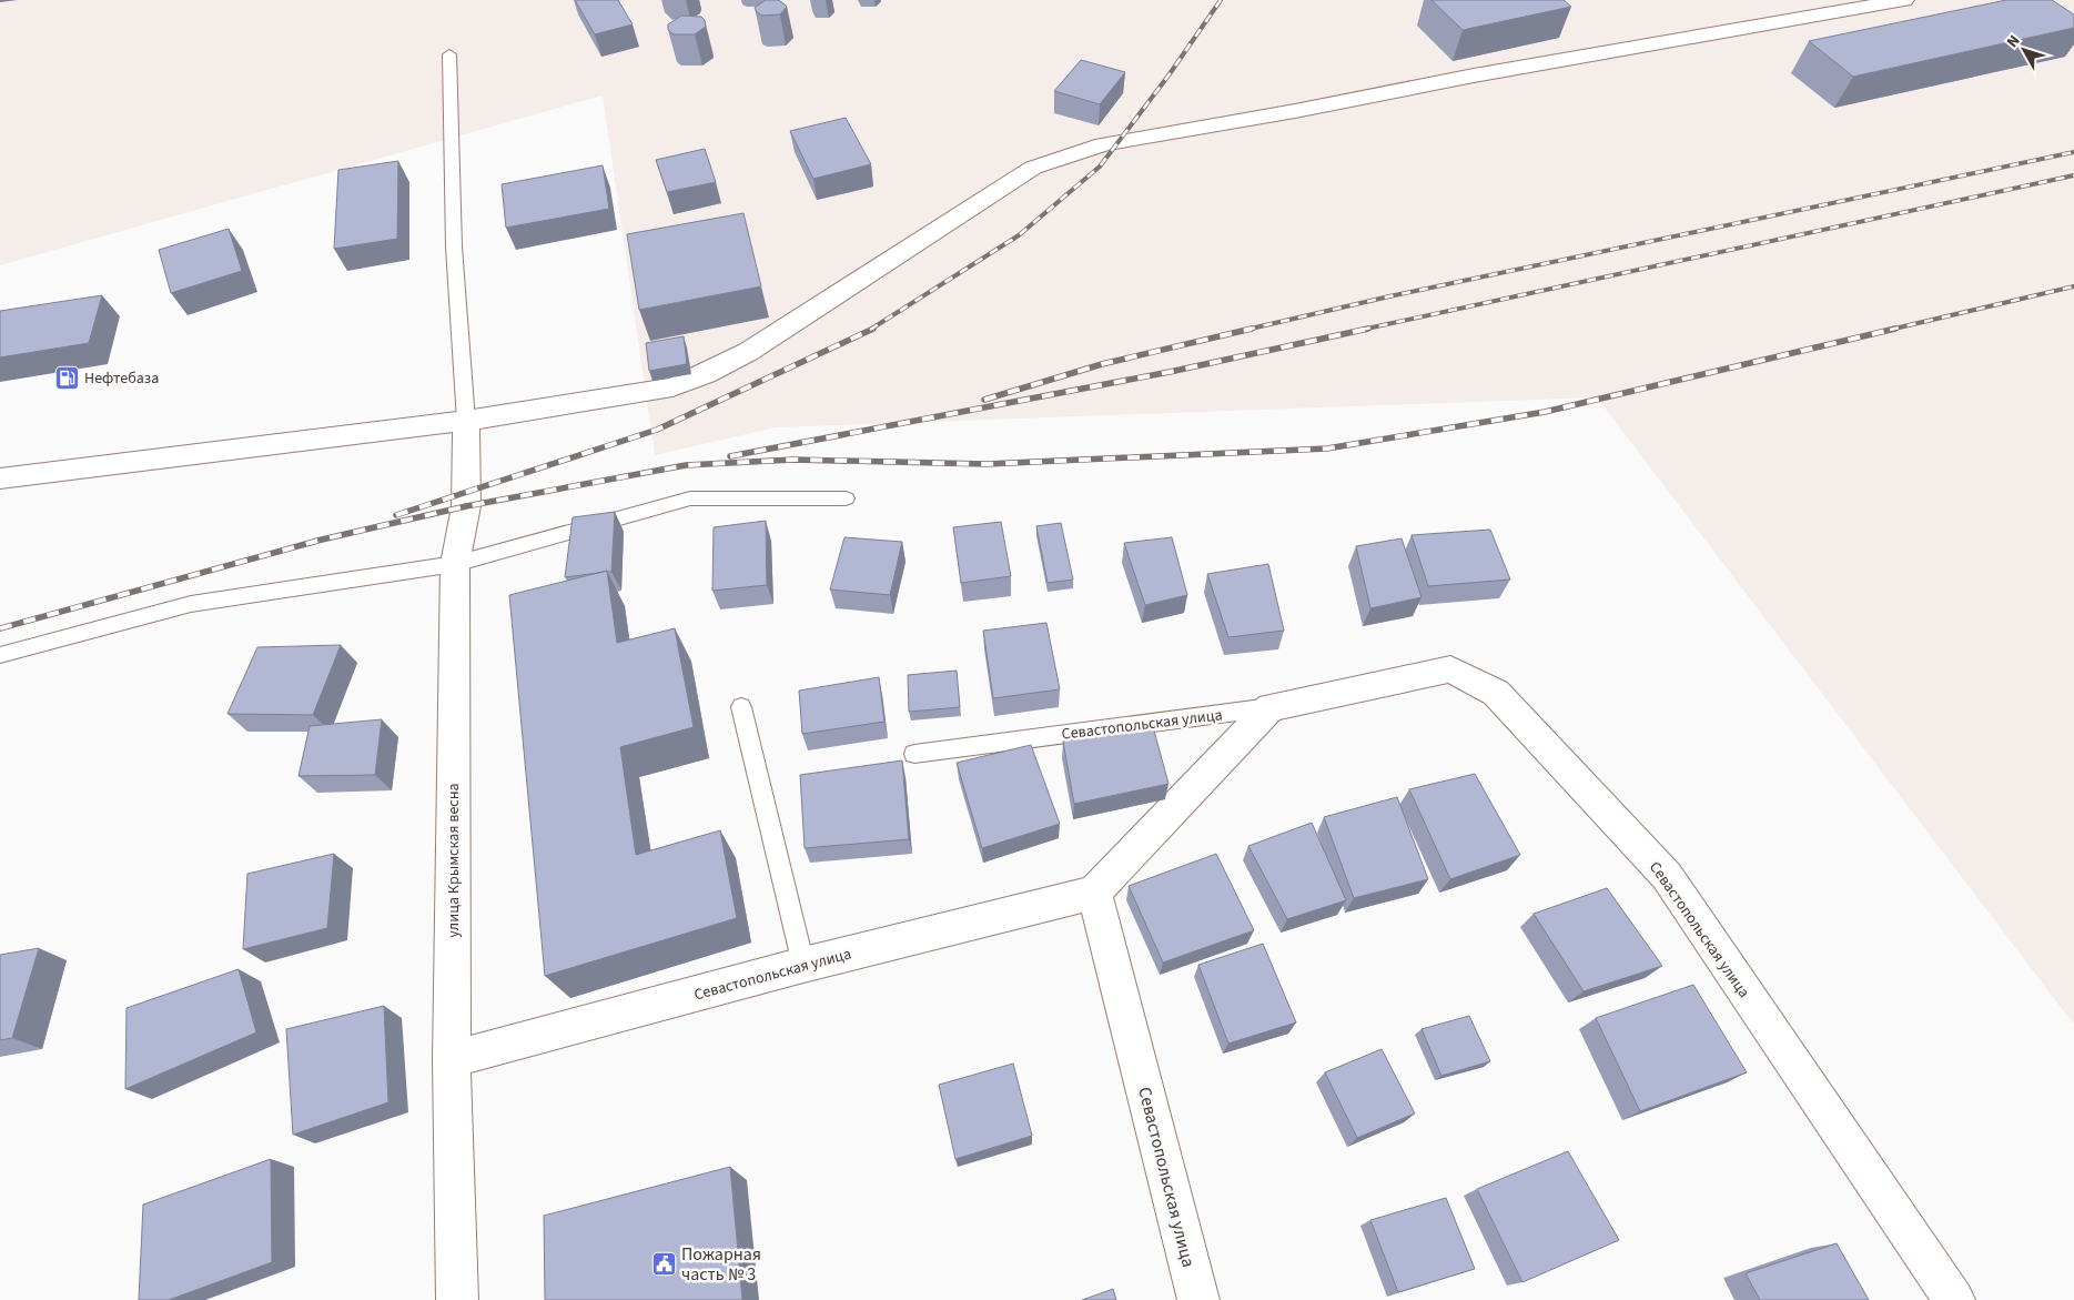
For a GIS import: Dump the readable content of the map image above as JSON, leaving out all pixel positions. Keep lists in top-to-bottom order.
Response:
{
  "streets": {
    "street": ["Севастопольская улица", "улица Крымская весна"]
  },
  "crossings": [
    ["Севастопольская улица", "улица Крымская весна"]
  ],
  "places": {
    "fuel station": ["Нефтебаза"],
    "public building": ["Пожарная часть № 3"]
  },
  "north": "top left"
}
